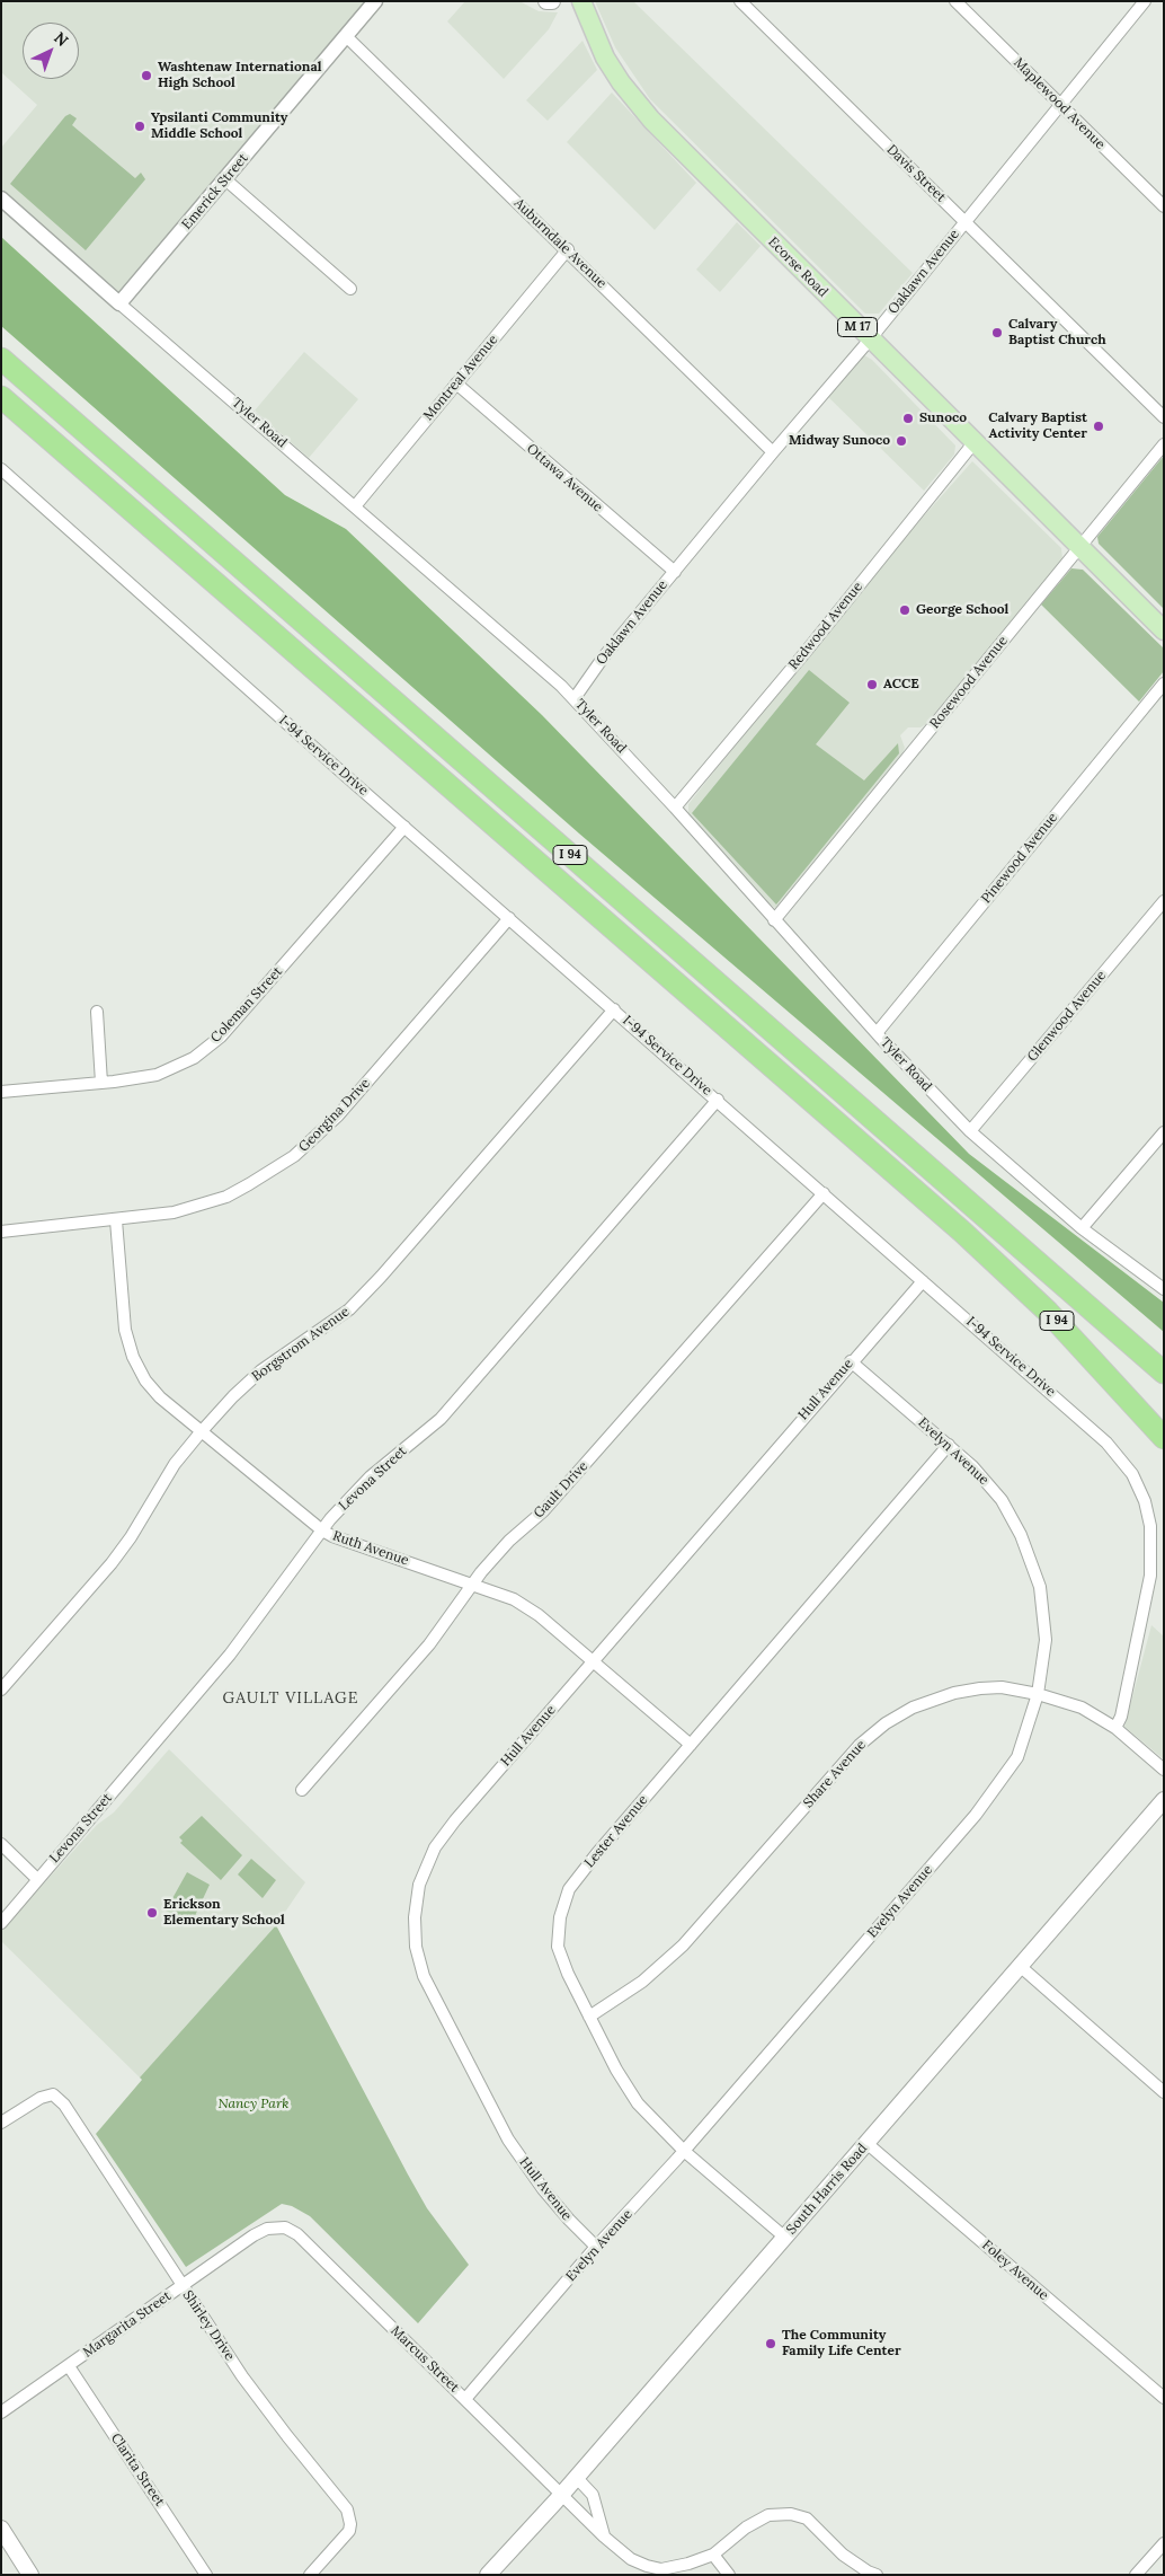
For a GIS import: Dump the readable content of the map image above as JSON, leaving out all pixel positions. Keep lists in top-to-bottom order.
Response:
{
  "streets": {
    "highway": ["I 94"],
    "main road": ["Ecorse Road", "M 17", "South Harris Road"],
    "street": [
      "Maplewood Avenue",
      "Davis Street",
      "Emerick Street",
      "Auburndale Avenue",
      "Oaklawn Avenue",
      "Montreal Avenue",
      "Tyler Road",
      "Ottawa Avenue",
      "Redwood Avenue",
      "Rosewood Avenue",
      "I-94 Service Drive",
      "Pinewood Avenue",
      "Coleman Street",
      "Glenwood Avenue",
      "Georgina Drive",
      "Borgstrom Avenue",
      "Hull Avenue",
      "Evelyn Avenue",
      "Levona Street",
      "Gault Drive",
      "Ruth Avenue",
      "Share Avenue",
      "Lester Avenue",
      "Foley Avenue",
      "Margarita Street",
      "Shirley Drive",
      "Marcus Street",
      "Clarita Street"
    ]
  },
  "crossings": [
    ["Maplewood Avenue", "Oaklawn Avenue"],
    ["Davis Street", "Oaklawn Avenue"],
    ["Emerick Street", "Auburndale Avenue"],
    ["Emerick Street", "Tyler Road"],
    ["Auburndale Avenue", "Oaklawn Avenue"],
    ["Auburndale Avenue", "Montreal Avenue"],
    ["Ecorse Road", "Oaklawn Avenue"],
    ["Ecorse Road", "Redwood Avenue"],
    ["Ecorse Road", "Rosewood Avenue"],
    ["Oaklawn Avenue", "Tyler Road"],
    ["Oaklawn Avenue", "Ottawa Avenue"],
    ["Montreal Avenue", "Tyler Road"],
    ["Montreal Avenue", "Ottawa Avenue"],
    ["Tyler Road", "Redwood Avenue"],
    ["Tyler Road", "Rosewood Avenue"],
    ["Tyler Road", "Pinewood Avenue"],
    ["Tyler Road", "Glenwood Avenue"],
    ["I-94 Service Drive", "Coleman Street"],
    ["I-94 Service Drive", "Georgina Drive"],
    ["I-94 Service Drive", "Borgstrom Avenue"],
    ["I-94 Service Drive", "Hull Avenue"],
    ["I-94 Service Drive", "Levona Street"],
    ["I-94 Service Drive", "Gault Drive"],
    ["I-94 Service Drive", "Share Avenue"],
    ["Georgina Drive", "Ruth Avenue"],
    ["Borgstrom Avenue", "Ruth Avenue"],
    ["Hull Avenue", "Evelyn Avenue"],
    ["Hull Avenue", "Ruth Avenue"],
    ["Evelyn Avenue", "Share Avenue"],
    ["Evelyn Avenue", "Lester Avenue"],
    ["Evelyn Avenue", "Marcus Street"],
    ["Levona Street", "Ruth Avenue"],
    ["Gault Drive", "Ruth Avenue"],
    ["Ruth Avenue", "Lester Avenue"],
    ["Share Avenue", "Lester Avenue"],
    ["Lester Avenue", "South Harris Road"],
    ["South Harris Road", "Foley Avenue"],
    ["South Harris Road", "Marcus Street"],
    ["Margarita Street", "Shirley Drive"],
    ["Margarita Street", "Marcus Street"],
    ["Margarita Street", "Clarita Street"]
  ],
  "districts": ["GAULT VILLAGE"],
  "parks": ["Nancy Park"],
  "places": [
    "Washtenaw International High School",
    "Ypsilanti Community Middle School",
    "Calvary Baptist Church",
    "Sunoco",
    "Calvary Baptist Activity Center",
    "Midway Sunoco",
    "George School",
    "ACCE",
    "Erickson Elementary School",
    "The Community Family Life Center"
  ],
  "north": "top right"
}
